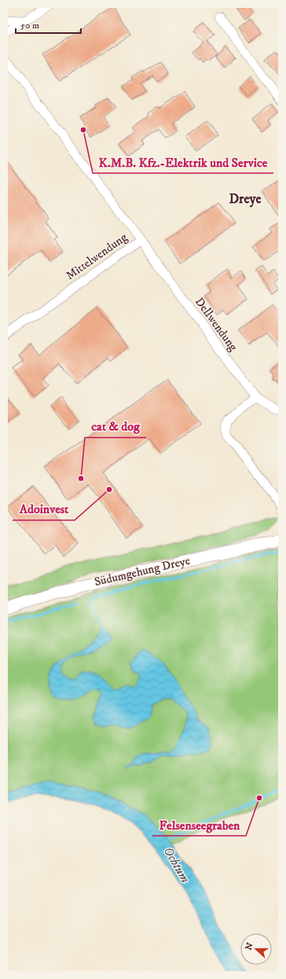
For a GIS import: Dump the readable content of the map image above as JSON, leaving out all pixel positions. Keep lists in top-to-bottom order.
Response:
{
  "streets": {
    "main road": ["Südumgehung Dreye"],
    "street": ["Mittelwendung", "Dellwendung"]
  },
  "crossings": [
    ["Mittelwendung", "Dellwendung"]
  ],
  "districts": ["Dreye"],
  "water": ["Ochtum"],
  "places": [
    "K.M.B. Kfz.-Elektrik und Service",
    "cat & dog",
    "Adoinvest",
    "Felsenseegraben"
  ],
  "scale_bar": "50 m",
  "north": "left"
}
